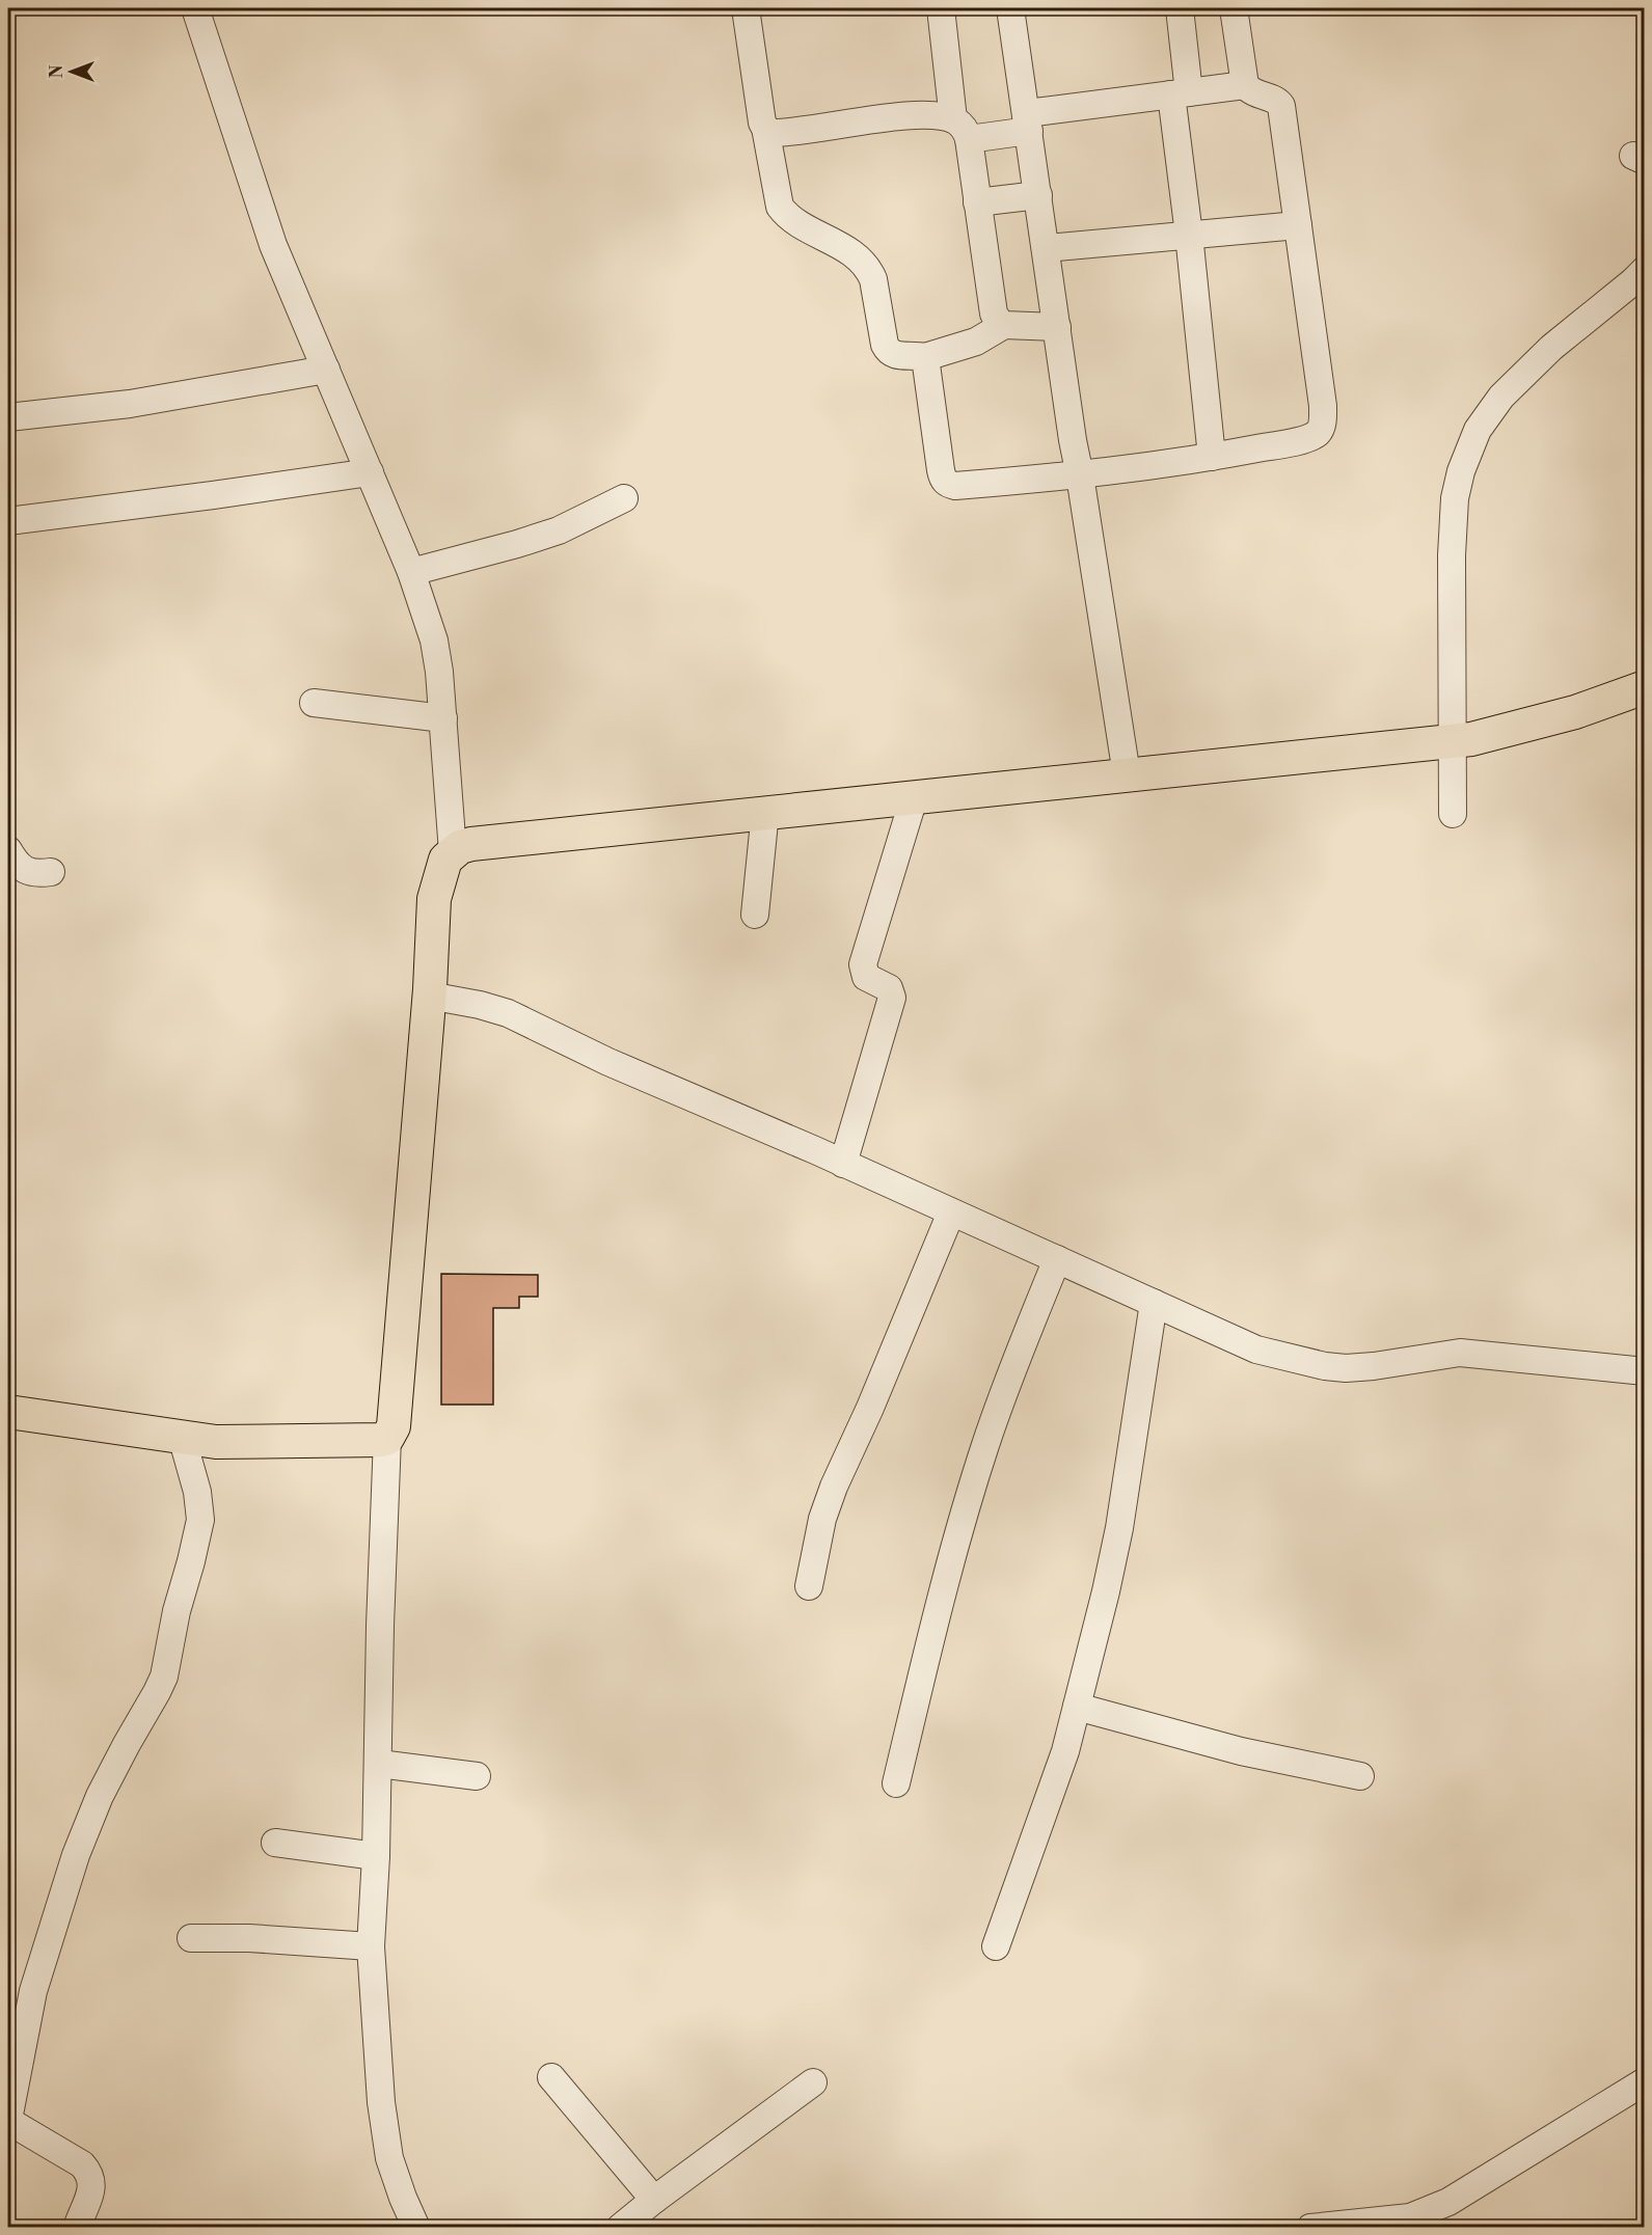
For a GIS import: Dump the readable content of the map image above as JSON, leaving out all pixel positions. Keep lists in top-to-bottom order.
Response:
{
  "north": "left"
}
